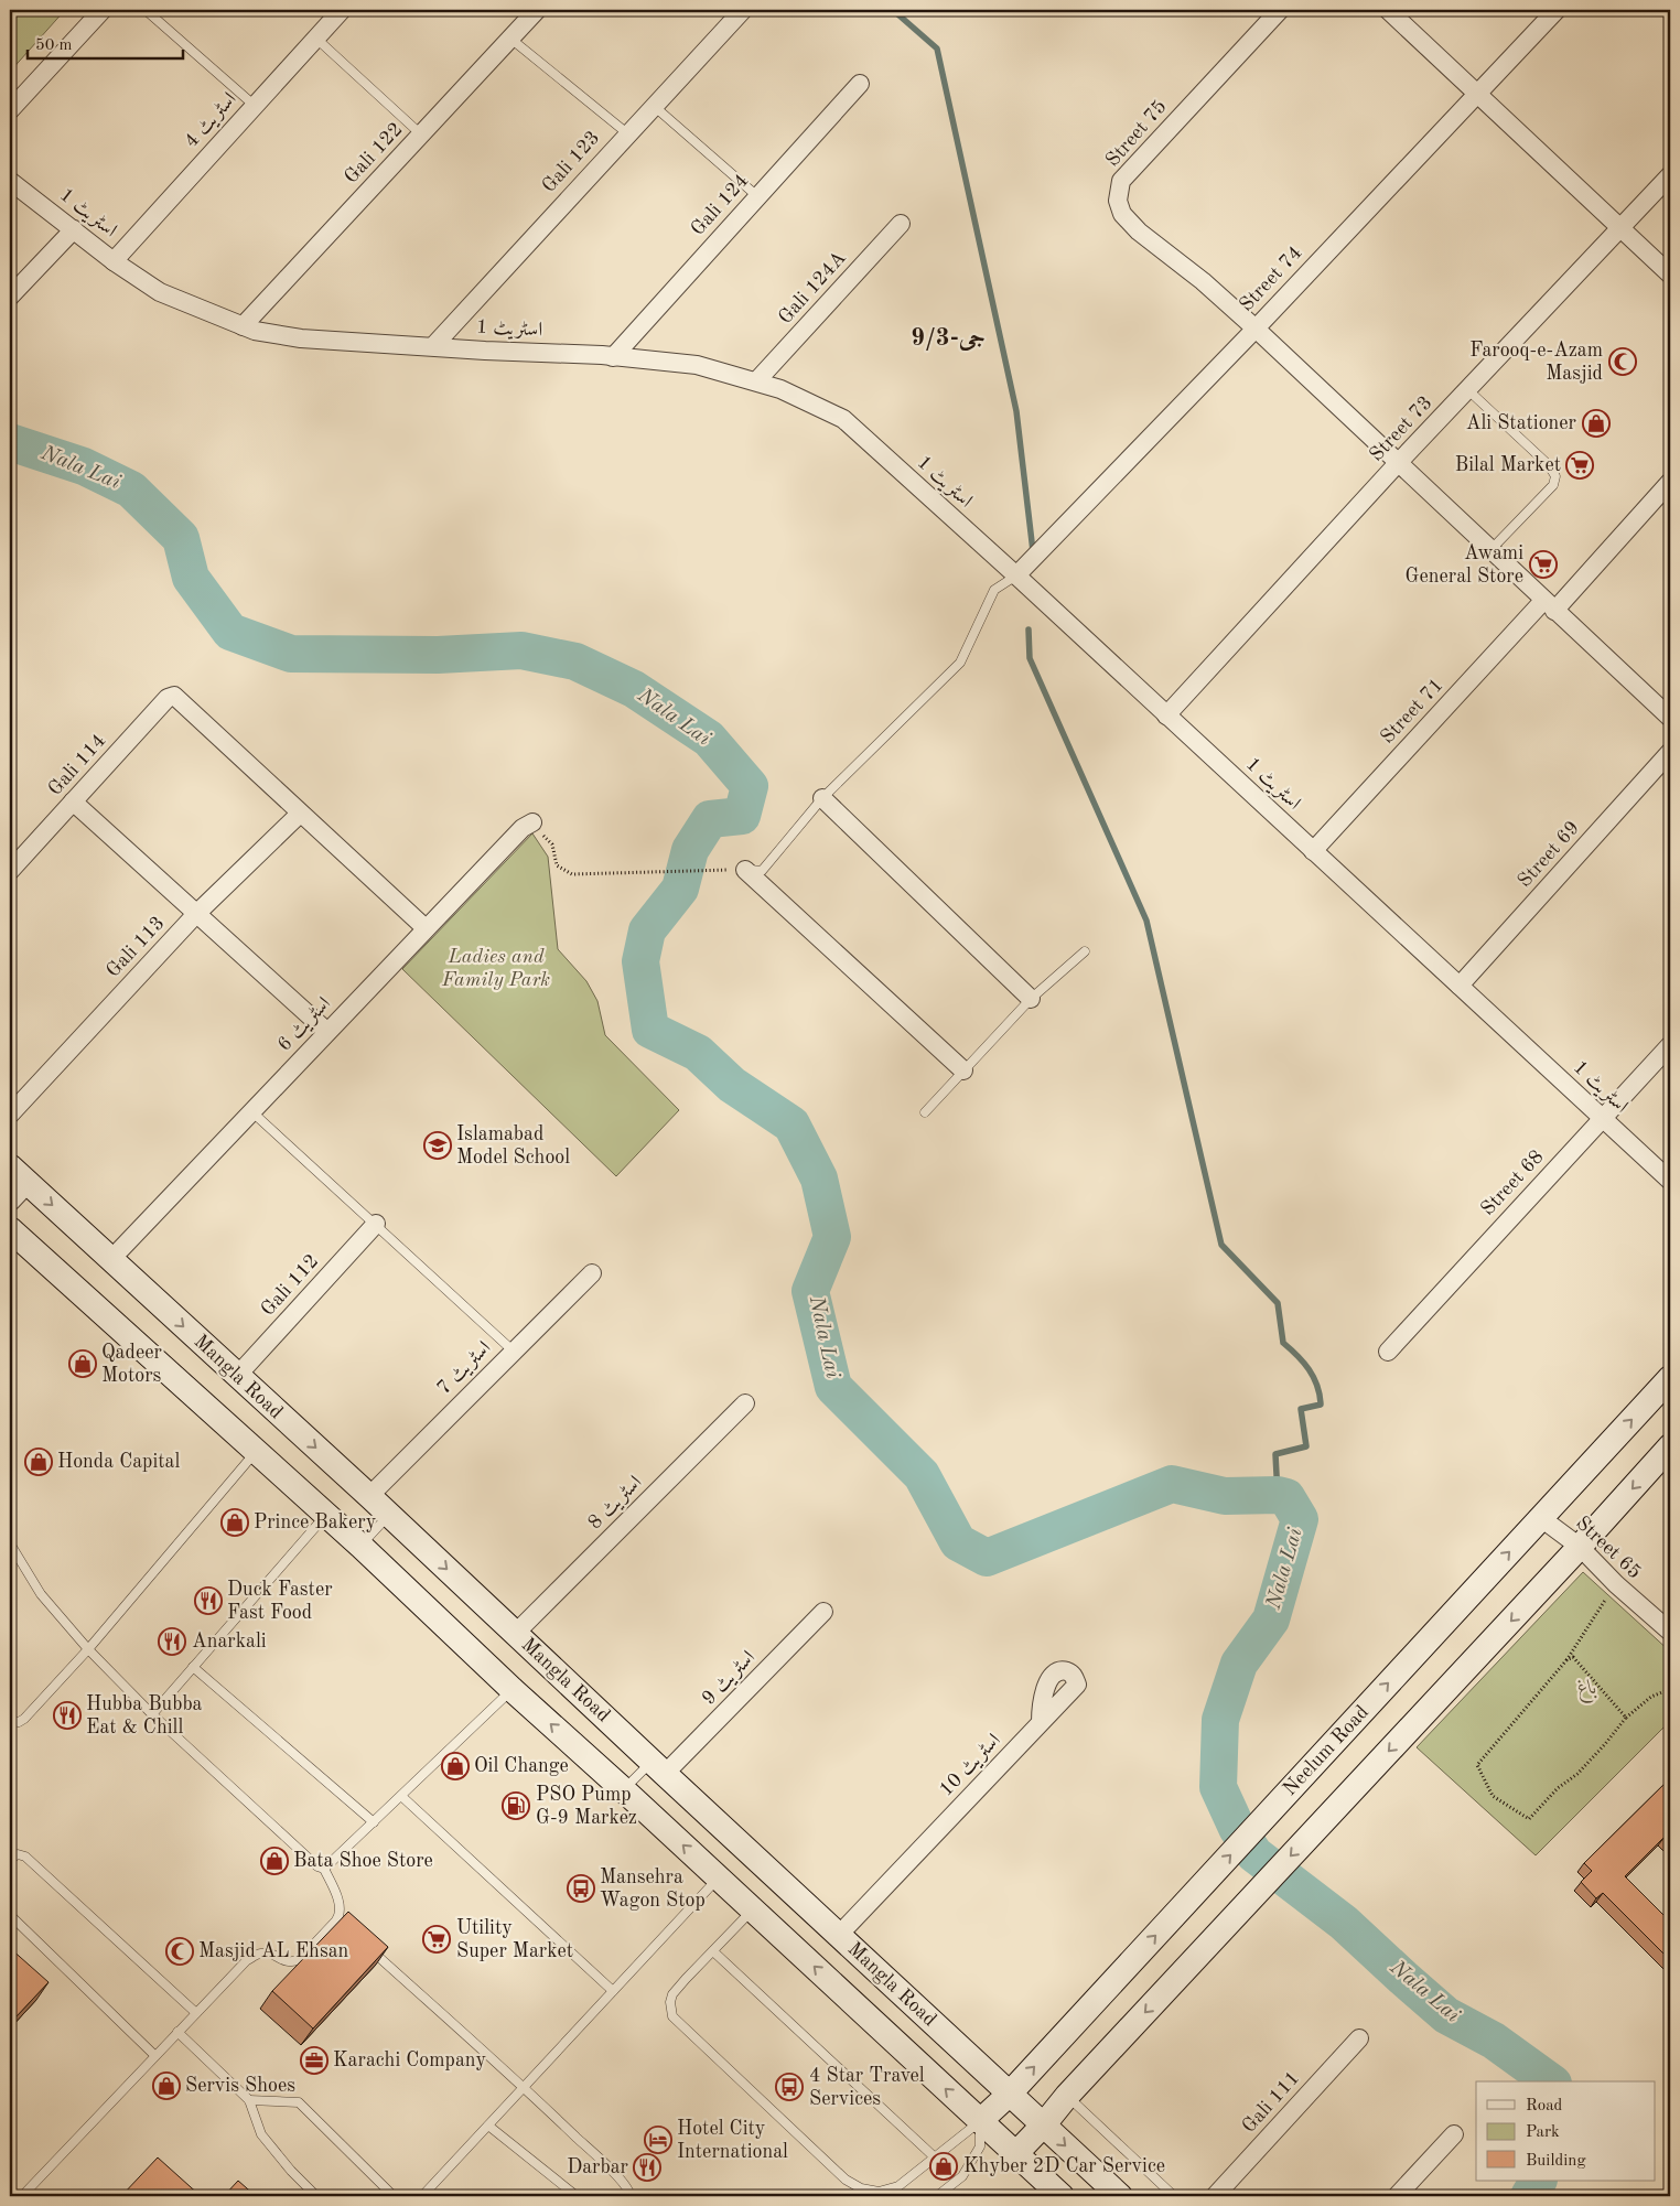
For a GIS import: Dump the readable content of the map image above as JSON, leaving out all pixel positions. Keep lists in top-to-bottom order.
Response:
{
  "streets": {
    "main road": ["Mangla Road", "Neelum Road"],
    "street": [
      "اسٹریٹ 4",
      "Street 75",
      "Gali 122",
      "Gali 123",
      "Gali 124",
      "اسٹریٹ 1",
      "Street 74",
      "Gali 124A",
      "Street 73",
      "Street 71",
      "Gali 114",
      "Street 69",
      "Gali 113",
      "اسٹریٹ 6",
      "Street 68",
      "Gali 112",
      "اسٹریٹ 7",
      "اسٹریٹ 8",
      "Street 65",
      "اسٹریٹ 9",
      "اسٹریٹ 10",
      "Gali 111"
    ]
  },
  "crossings": [
    ["اسٹریٹ 4", "اسٹریٹ 1"],
    ["Street 75", "Street 74"],
    ["Street 75", "Street 73"],
    ["Street 75", "Street 71"],
    ["Gali 122", "اسٹریٹ 1"],
    ["Gali 123", "اسٹریٹ 1"],
    ["Gali 124", "اسٹریٹ 1"],
    ["اسٹریٹ 1", "Street 74"],
    ["اسٹریٹ 1", "Gali 124A"],
    ["اسٹریٹ 1", "Street 73"],
    ["اسٹریٹ 1", "Street 71"],
    ["اسٹریٹ 1", "Street 69"],
    ["اسٹریٹ 1", "Street 68"],
    ["Gali 114", "Gali 113"],
    ["اسٹریٹ 6", "Mangla Road"],
    ["Gali 112", "Mangla Road"],
    ["اسٹریٹ 7", "Mangla Road"],
    ["Mangla Road", "اسٹریٹ 8"],
    ["Mangla Road", "اسٹریٹ 9"],
    ["Mangla Road", "Neelum Road"],
    ["Mangla Road", "اسٹریٹ 10"],
    ["Street 65", "Neelum Road"]
  ],
  "districts": ["جی-9/3"],
  "water": ["Nala Lai"],
  "parks": ["Ladies and Family Park", "باغ"],
  "places": {
    "mosque": ["Farooq-e-Azam Masjid", "Masjid AL Ehsan"],
    "shop": [
      "Ali Stationer",
      "Qadeer Motors",
      "Honda Capital",
      "Prince Bakery",
      "Oil Change",
      "Bata Shoe Store",
      "Servis Shoes",
      "Khyber 2D Car Service"
    ],
    "supermarket": ["Bilal Market", "Awami General Store", "Utility Super Market"],
    "school or university": ["Islamabad Model School"],
    "restaurant": [
      "Duck Faster Fast Food",
      "Anarkali",
      "Hubba Bubba Eat & Chill",
      "Darbar"
    ],
    "fuel station": ["PSO Pump G-9 Markez"],
    "bus stop": ["Mansehra Wagon Stop", "4 Star Travel Services"],
    "office": ["Karachi Company"],
    "hotel": ["Hotel City International"]
  },
  "legend": ["Road", "Park", "Building"],
  "scale_bar": "50 m"
}
